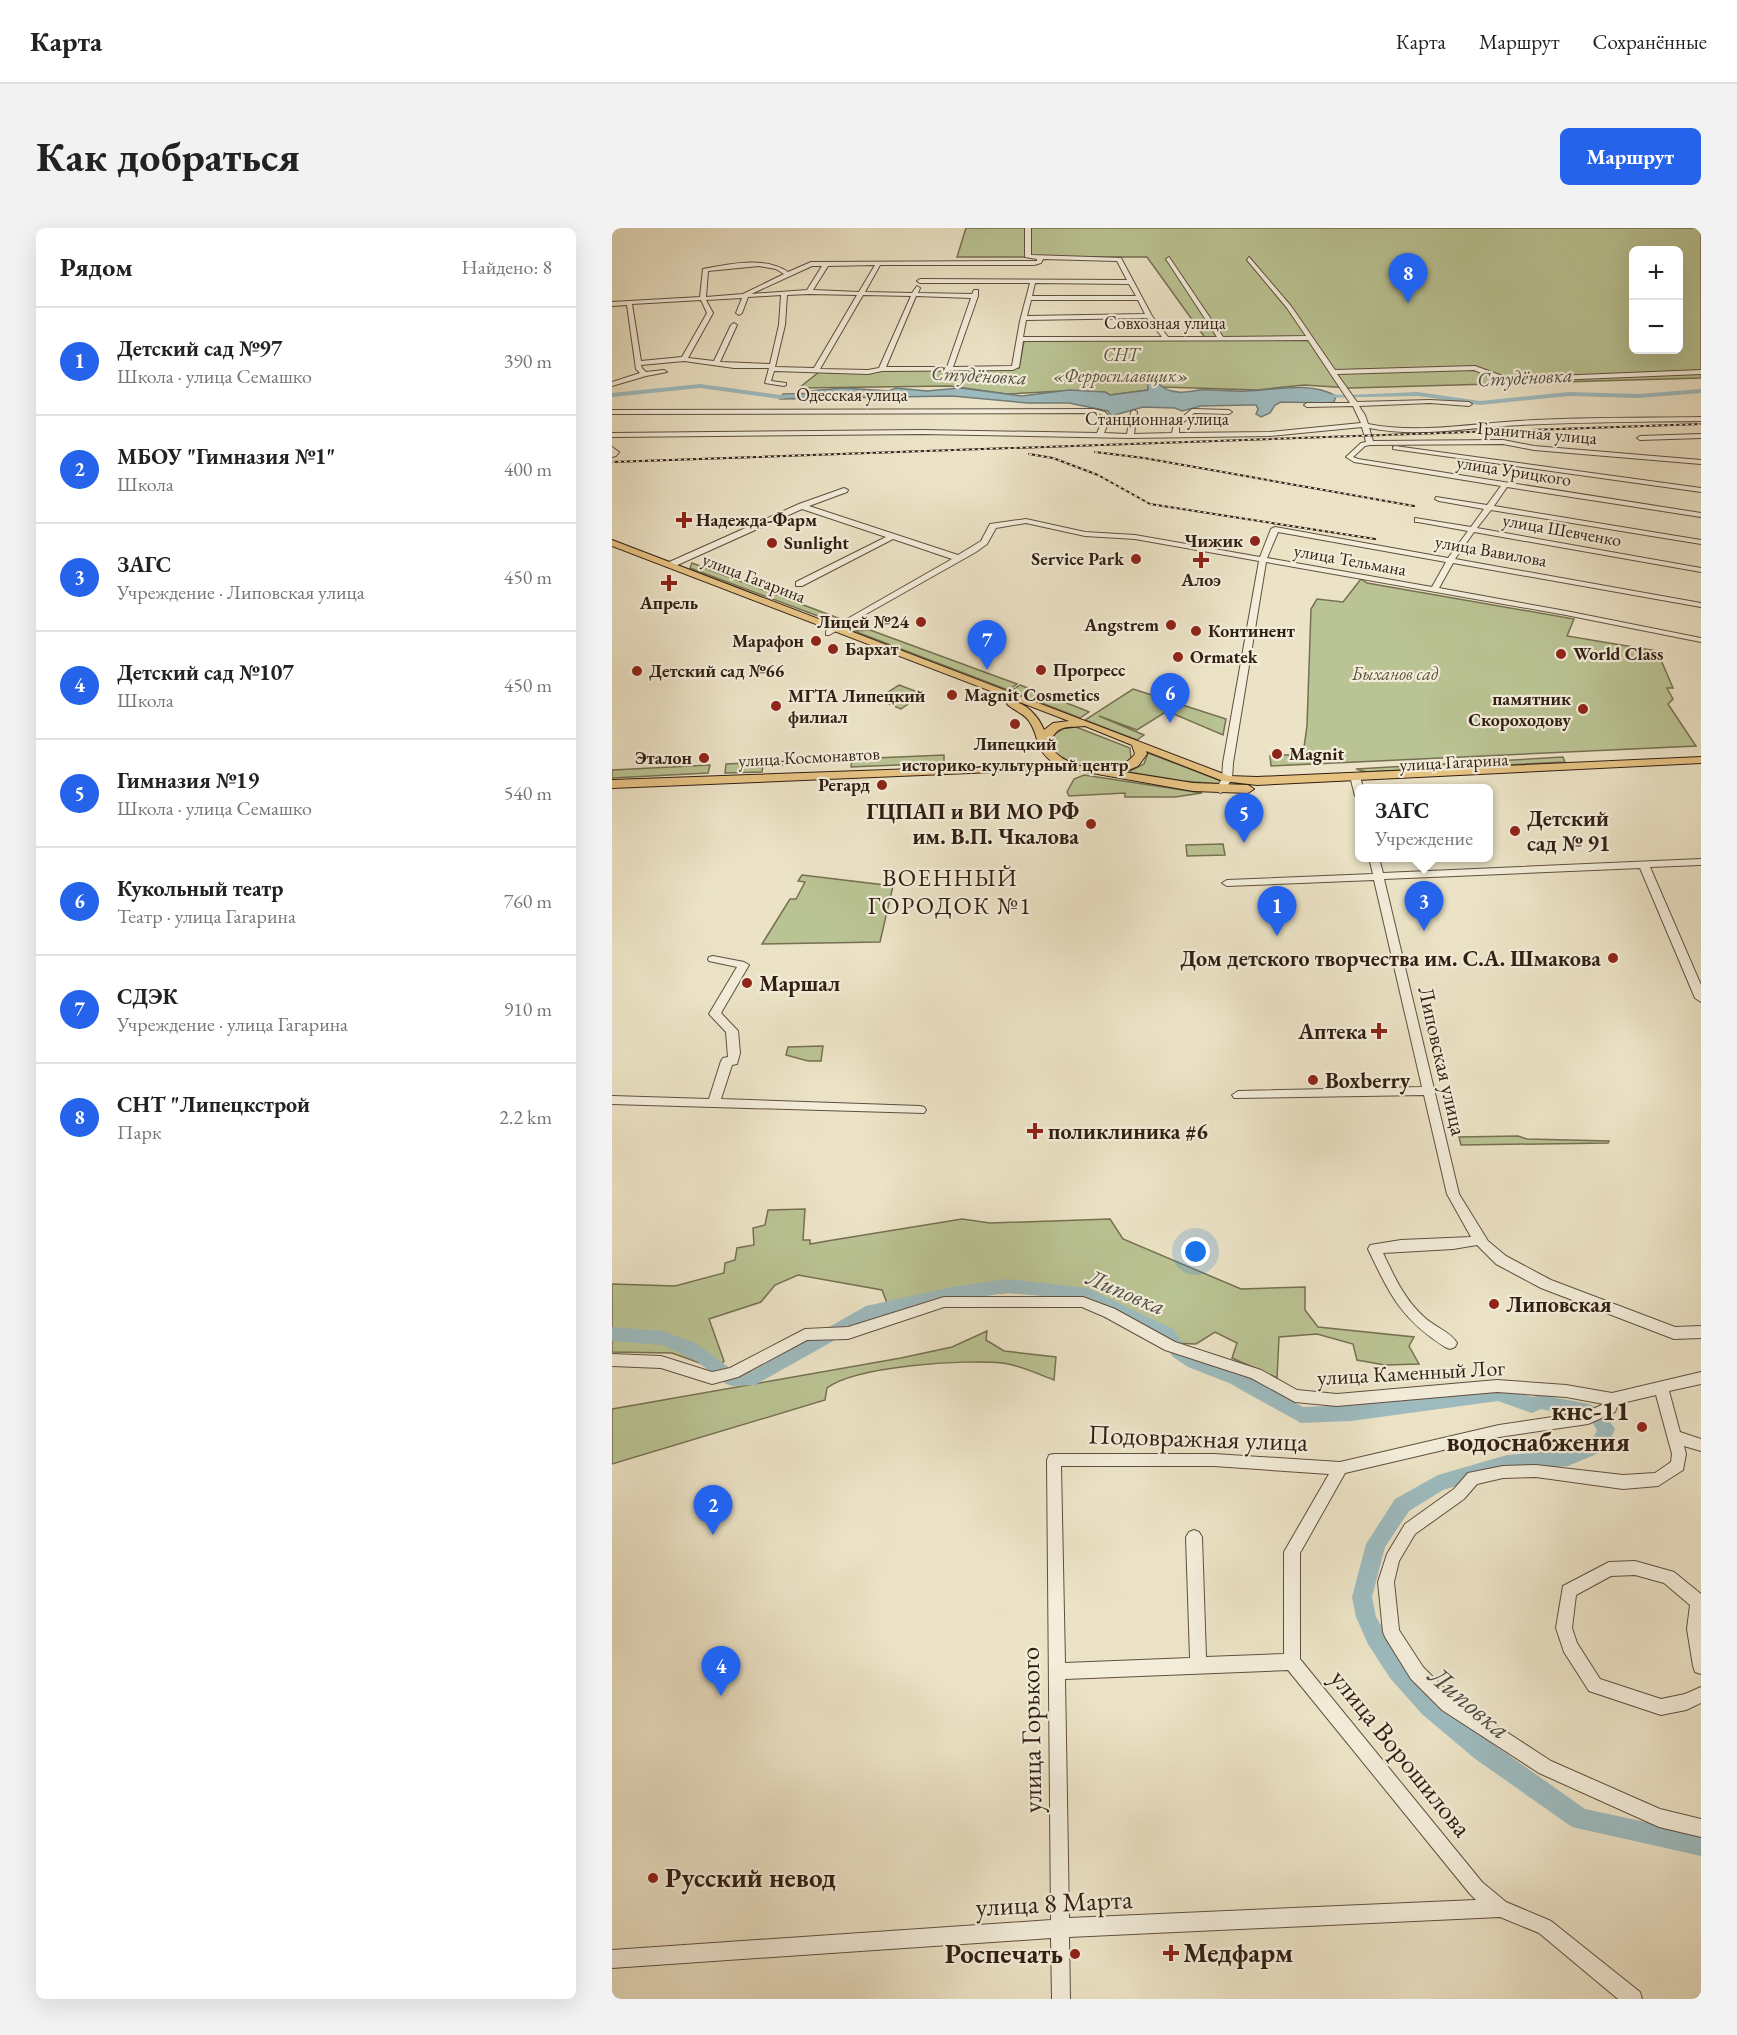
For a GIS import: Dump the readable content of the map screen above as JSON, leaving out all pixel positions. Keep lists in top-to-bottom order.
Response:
{
  "streets": {
    "main road": ["улица Гагарина", "улица Космонавтов"],
    "street": [
      "Совхозная улица",
      "Одесская улица",
      "Станционная улица",
      "Гранитная улица",
      "улица Урицкого",
      "улица Шевченко",
      "улица Вавилова",
      "улица Тельмана",
      "Липовская улица",
      "улица Каменный Лог",
      "Подовражная улица",
      "улица Горького",
      "улица Ворошилова",
      "улица 8 Марта"
    ]
  },
  "crossings": [
    ["Одесская улица", "Станционная улица"],
    ["Гранитная улица", "улица Урицкого"],
    ["улица Вавилова", "улица Тельмана"],
    ["улица Гагарина", "улица Космонавтов"],
    ["улица Каменный Лог", "Подовражная улица"],
    ["Подовражная улица", "улица Горького"],
    ["улица Горького", "улица 8 Марта"],
    ["улица Ворошилова", "улица 8 Марта"]
  ],
  "districts": ["ВОЕННЫЙ ГОРОДОК №1"],
  "water": ["Студёновка", "Липовка"],
  "parks": ["СНТ «Ферросплавщик»", "Быханов сад"],
  "places": {
    "health": [
      "Надежда-Фарм",
      "Алоэ",
      "Апрель",
      "Аптека",
      "поликлиника #6",
      "Медфарм"
    ],
    "other": [
      "Чижик",
      "Sunlight",
      "Service Park",
      "Лицей №24",
      "Angstrem",
      "Континент",
      "Марафон",
      "Бархат",
      "World Class",
      "Ormatek",
      "Прогресс",
      "Детский сад №66",
      "Magnit Cosmetics",
      "МГТА Липецкий филиал",
      "памятник Скороходову",
      "Липецкий историко-культурный центр",
      "Magnit",
      "Эталон",
      "Регард",
      "ГЦПАП и ВИ МО РФ им. В.П. Чкалова",
      "Детский сад № 91",
      "Дом детского творчества им. С.А. Шмакова",
      "Маршал",
      "Boxberry",
      "Липовская",
      "кнс-11 водоснабжения",
      "Русский невод",
      "Роспечать"
    ]
  },
  "page": {
    "header": "Карта",
    "nav": ["Карта", "Маршрут", "Сохранённые"],
    "buttons": "Маршрут",
    "title": "Как добраться",
    "heading": ["Рядом", "Найдено: 8"],
    "map_buttons": ["+", "−"],
    "pins": [
      "8",
      "7",
      "6",
      "5",
      "3",
      "1",
      "2",
      "4"
    ],
    "list": [
      {
        "mark": "1",
        "name": "Детский сад №97",
        "note": "Школа · улица Семашко",
        "value": "390 m"
      },
      {
        "mark": "2",
        "name": "МБОУ \"Гимназия №1\"",
        "note": "Школа",
        "value": "400 m"
      },
      {
        "mark": "3",
        "name": "ЗАГС",
        "note": "Учреждение · Липовская улица",
        "value": "450 m"
      },
      {
        "mark": "4",
        "name": "Детский сад №107",
        "note": "Школа",
        "value": "450 m"
      },
      {
        "mark": "5",
        "name": "Гимназия №19",
        "note": "Школа · улица Семашко",
        "value": "540 m"
      },
      {
        "mark": "6",
        "name": "Кукольный театр",
        "note": "Театр · улица Гагарина",
        "value": "760 m"
      },
      {
        "mark": "7",
        "name": "СДЭК",
        "note": "Учреждение · улица Гагарина",
        "value": "910 m"
      },
      {
        "mark": "8",
        "name": "СНТ \"Липецкстрой",
        "note": "Парк",
        "value": "2.2 km"
      }
    ],
    "popup": ["ЗАГС", "Учреждение"]
  }
}
